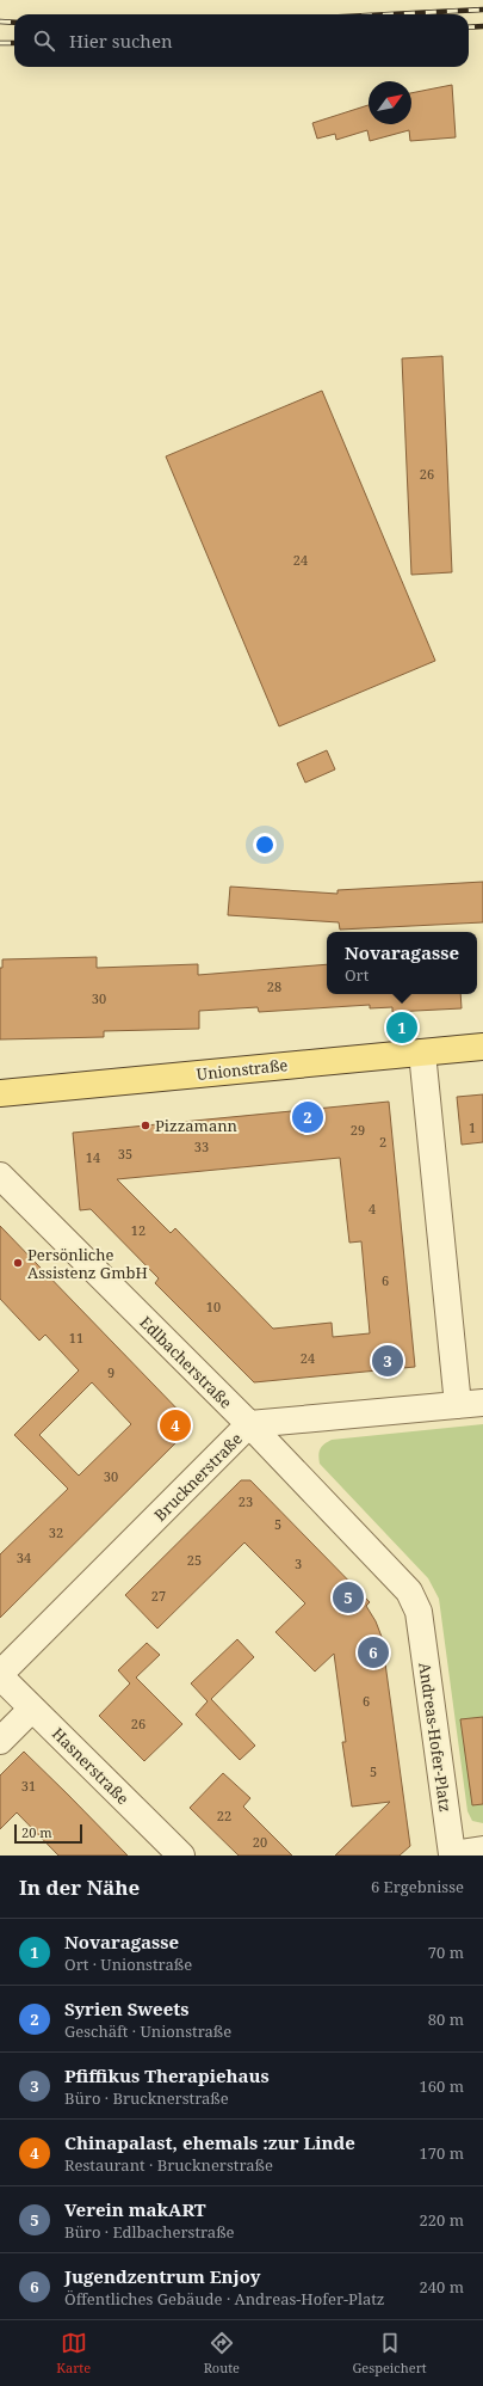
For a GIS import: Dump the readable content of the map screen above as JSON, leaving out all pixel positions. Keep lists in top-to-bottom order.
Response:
{
  "streets": {
    "main road": ["Unionstraße"],
    "street": [
      "Edlbacherstraße",
      "Brucknerstraße",
      "Andreas-Hofer-Platz",
      "Hasnerstraße"
    ]
  },
  "crossings": [
    ["Edlbacherstraße", "Brucknerstraße"],
    ["Edlbacherstraße", "Andreas-Hofer-Platz"],
    ["Brucknerstraße", "Hasnerstraße"]
  ],
  "places": ["Pizzamann", "Persönliche Assistenz GmbH"],
  "house_numbers": [
    "26",
    "24",
    "28",
    "30",
    "1",
    "29",
    "2",
    "33",
    "35",
    "14",
    "4",
    "12",
    "6",
    "10",
    "11",
    "24",
    "9",
    "30",
    "23",
    "5",
    "32",
    "34",
    "25",
    "3",
    "27",
    "6",
    "26",
    "5",
    "31",
    "22",
    "20"
  ],
  "scale_bar": "20 m",
  "north": "top right",
  "page": {
    "search": "Hier suchen",
    "popup": ["Novaragasse", "Ort"],
    "pins": [
      "1",
      "2",
      "3",
      "4",
      "5",
      "6"
    ],
    "scale": "20 m",
    "heading": ["In der Nähe", "6 Ergebnisse"],
    "list": [
      {
        "mark": "1",
        "name": "Novaragasse",
        "note": "Ort · Unionstraße",
        "value": "70 m"
      },
      {
        "mark": "2",
        "name": "Syrien Sweets",
        "note": "Geschäft · Unionstraße",
        "value": "80 m"
      },
      {
        "mark": "3",
        "name": "Pfiffikus Therapiehaus",
        "note": "Büro · Brucknerstraße",
        "value": "160 m"
      },
      {
        "mark": "4",
        "name": "Chinapalast, ehemals :zur Linde",
        "note": "Restaurant · Brucknerstraße",
        "value": "170 m"
      },
      {
        "mark": "5",
        "name": "Verein makART",
        "note": "Büro · Edlbacherstraße",
        "value": "220 m"
      },
      {
        "mark": "6",
        "name": "Jugendzentrum Enjoy",
        "note": "Öffentliches Gebäude · Andreas-Hofer-Platz",
        "value": "240 m"
      }
    ],
    "nav": ["Karte", "Route", "Gespeichert"]
  }
}
